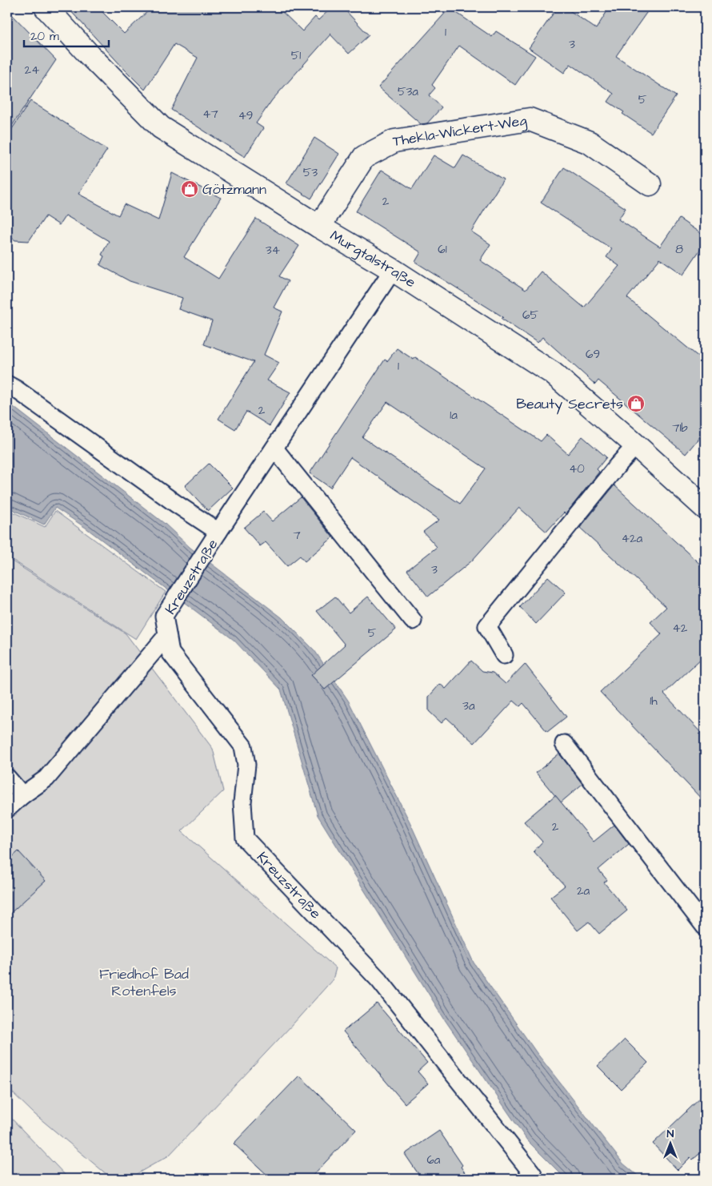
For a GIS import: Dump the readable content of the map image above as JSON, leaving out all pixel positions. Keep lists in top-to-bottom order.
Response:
{
  "streets": {
    "street": ["Thekla-Wickert-Weg", "Murgtalstraße"],
    "lane": ["Kreuzstraße"]
  },
  "crossings": [
    ["Thekla-Wickert-Weg", "Murgtalstraße"],
    ["Murgtalstraße", "Kreuzstraße"]
  ],
  "parks": ["Friedhof Bad Rotenfels"],
  "places": {
    "shop": ["Götzmann", "Beauty Secrets"]
  },
  "house_numbers": [
    "1",
    "3",
    "51",
    "24",
    "53a",
    "5",
    "47",
    "49",
    "53",
    "2",
    "61",
    "8",
    "34",
    "65",
    "69",
    "1",
    "2",
    "1a",
    "71b",
    "40",
    "7",
    "42a",
    "3",
    "42",
    "5",
    "1h",
    "3a",
    "2",
    "2a",
    "6a"
  ],
  "scale_bar": "20 m",
  "north": "top"
}
